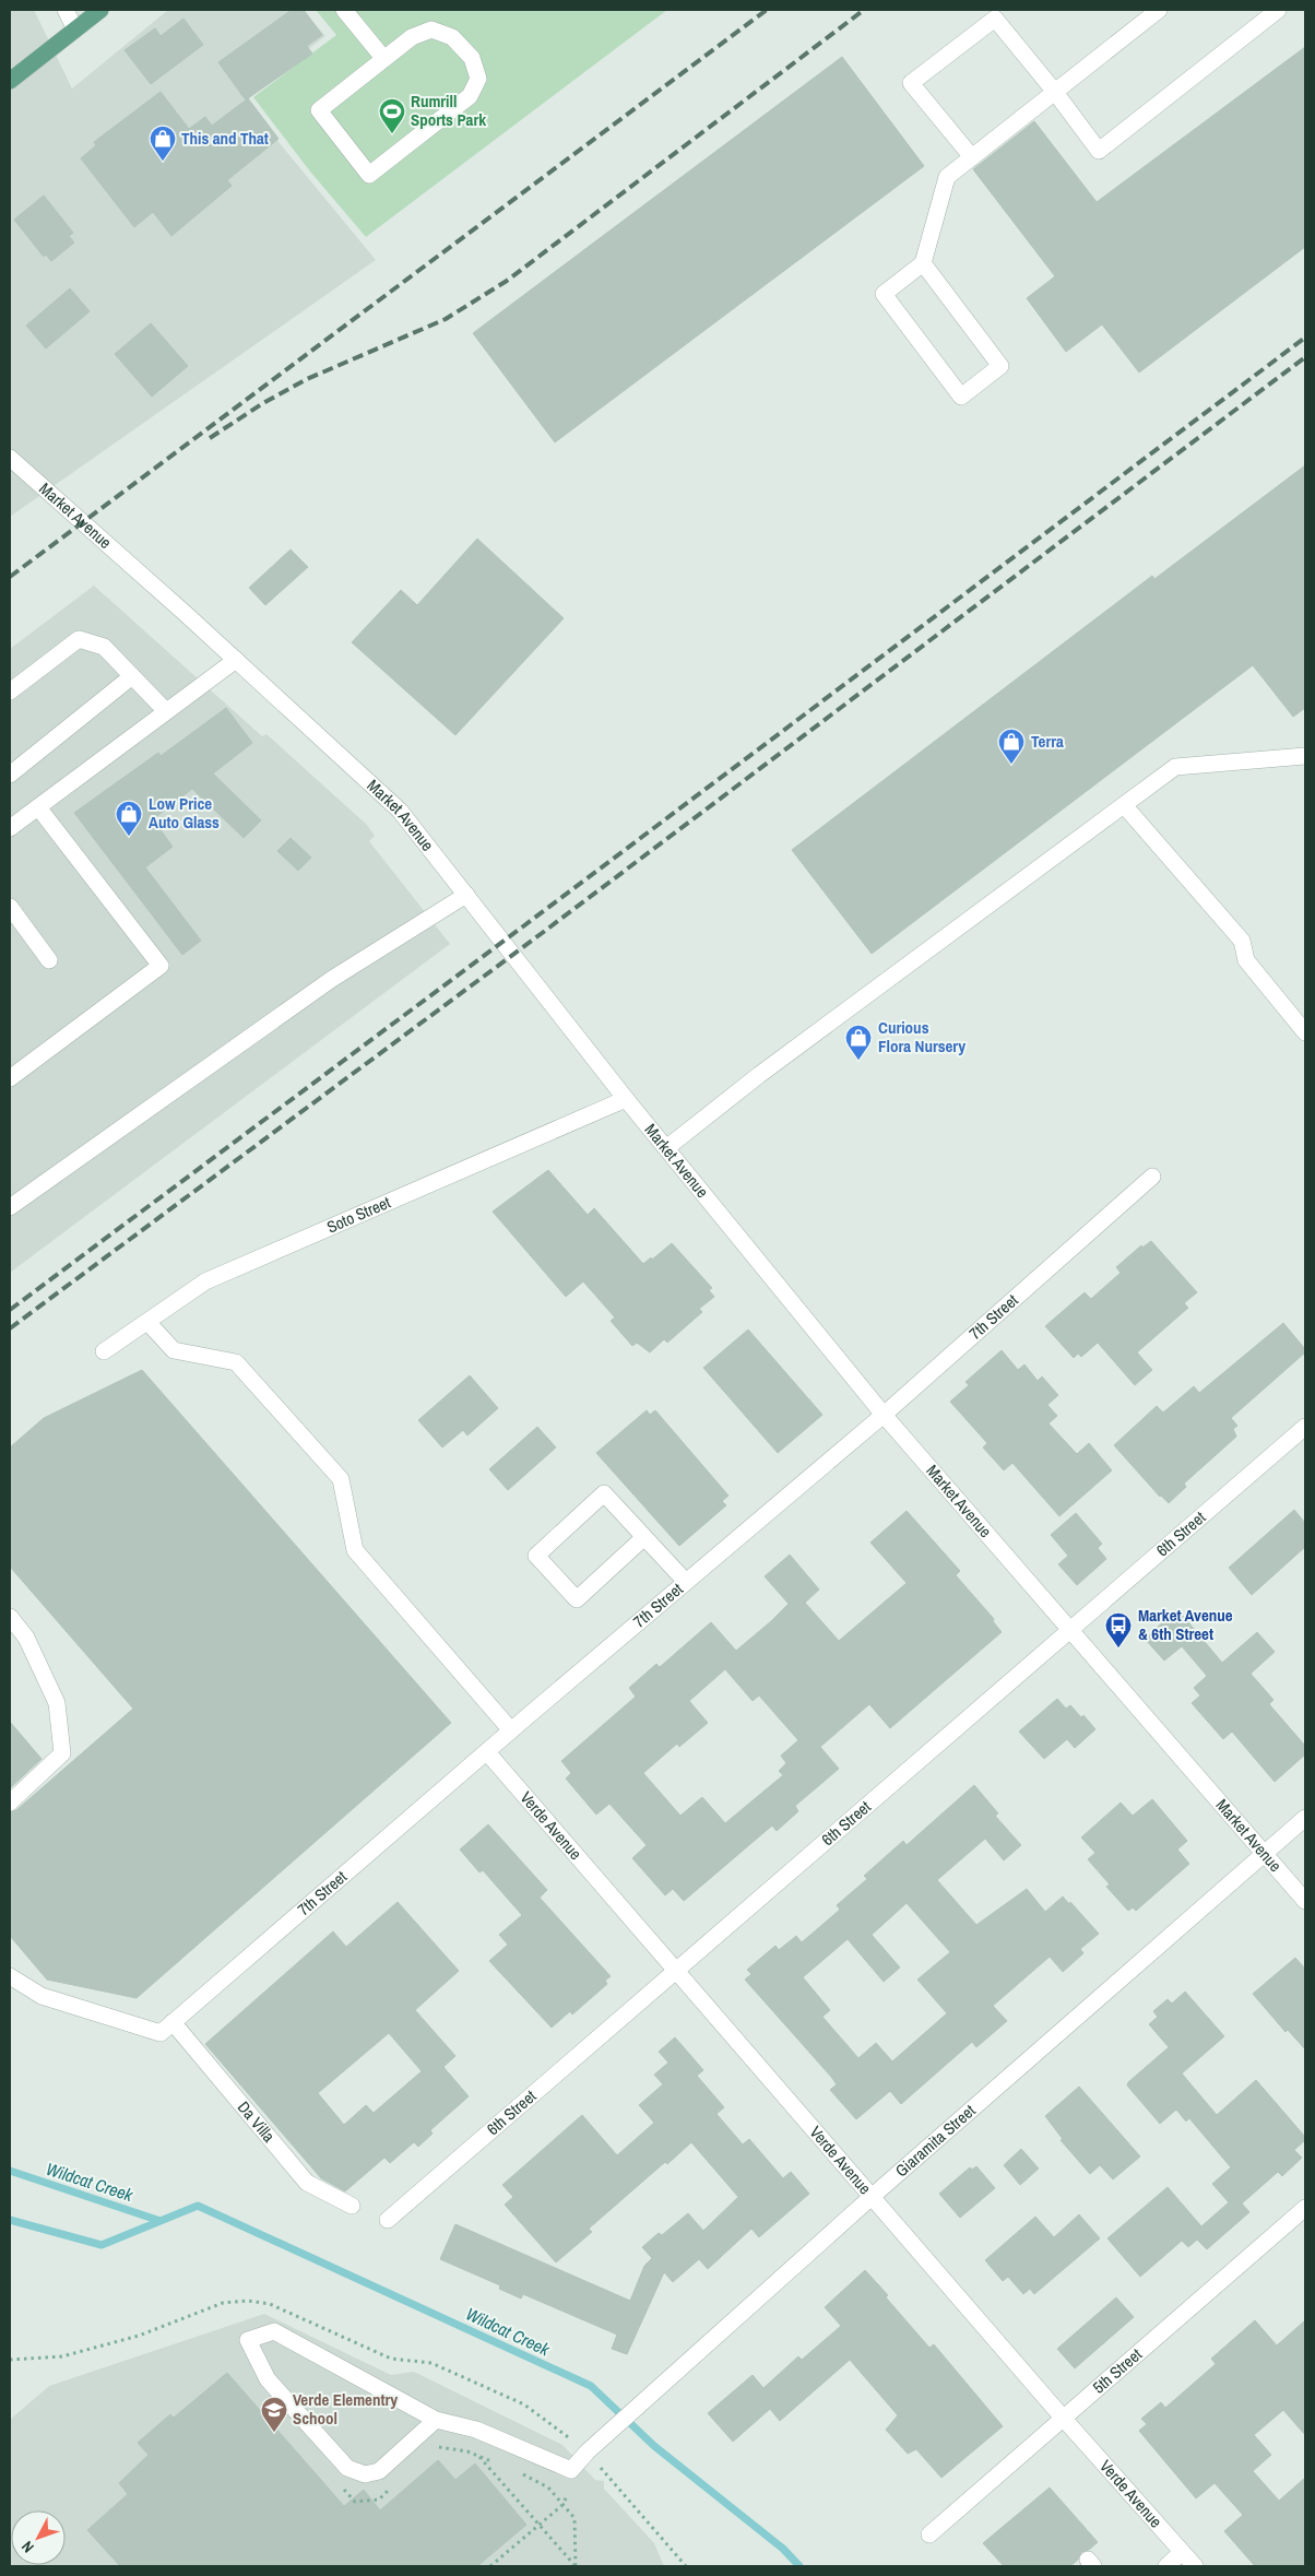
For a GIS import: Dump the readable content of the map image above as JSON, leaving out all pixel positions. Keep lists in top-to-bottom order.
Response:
{
  "streets": {
    "street": [
      "Market Avenue",
      "Soto Street",
      "7th Street",
      "6th Street",
      "Verde Avenue",
      "Da Villa",
      "Giaramita Street",
      "5th Street"
    ]
  },
  "crossings": [
    ["Market Avenue", "Soto Street"],
    ["Market Avenue", "7th Street"],
    ["Market Avenue", "6th Street"],
    ["Market Avenue", "Giaramita Street"],
    ["7th Street", "Verde Avenue"],
    ["7th Street", "Da Villa"],
    ["6th Street", "Verde Avenue"],
    ["Verde Avenue", "Giaramita Street"],
    ["Verde Avenue", "5th Street"]
  ],
  "water": ["Wildcat Creek"],
  "places": {
    "sports": ["Rumrill Sports Park"],
    "shop": [
      "This and That",
      "Terra",
      "Low Price Auto Glass",
      "Curious Flora Nursery"
    ],
    "bus stop": ["Market Avenue & 6th Street"],
    "school or university": ["Verde Elementry School"]
  },
  "north": "bottom left"
}
